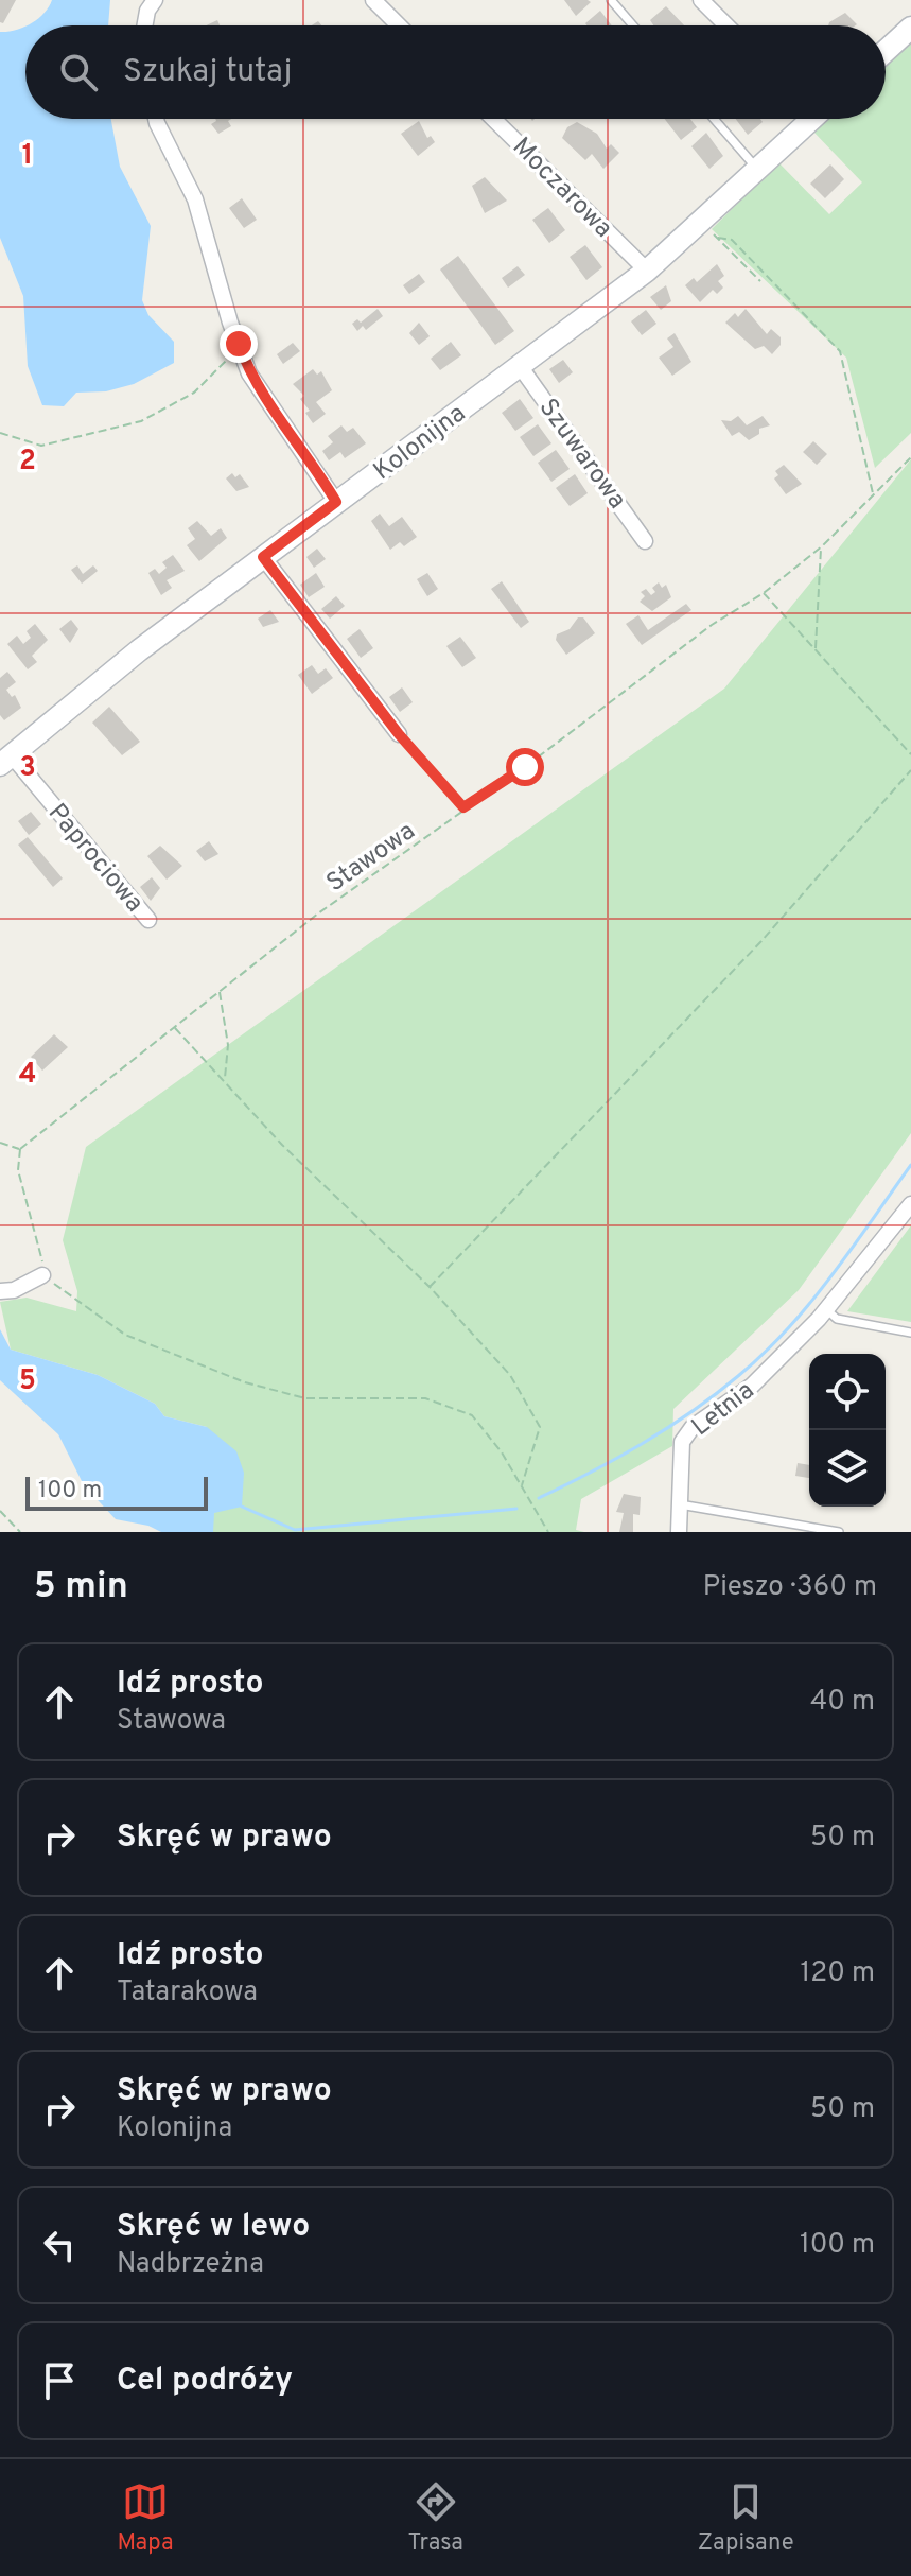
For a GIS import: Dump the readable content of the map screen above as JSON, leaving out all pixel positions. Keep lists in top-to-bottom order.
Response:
{
  "streets": {
    "street": [
      "Moczarowa",
      "Kolonijna",
      "Szuwarowa",
      "Paprociowa",
      "Letnia"
    ],
    "path": ["Stawowa"]
  },
  "crossings": [
    ["Moczarowa", "Kolonijna"],
    ["Kolonijna", "Szuwarowa"],
    ["Kolonijna", "Paprociowa"]
  ],
  "scale_bar": "100 m",
  "page": {
    "search": "Szukaj tutaj",
    "scale": "100 m",
    "heading": ["5 min", "Pieszo · 360 m"],
    "list": [
      ["Idź prosto", "Stawowa", "40 m"],
      ["Skręć w prawo", "50 m"],
      ["Idź prosto", "Tatarakowa", "120 m"],
      ["Skręć w prawo", "Kolonijna", "50 m"],
      ["Skręć w lewo", "Nadbrzeżna", "100 m"],
      "Cel podróży"
    ],
    "nav": ["Mapa", "Trasa", "Zapisane"]
  },
  "grid": {
    "rows": [
      "1",
      "2",
      "3",
      "4",
      "5"
    ]
  }
}
